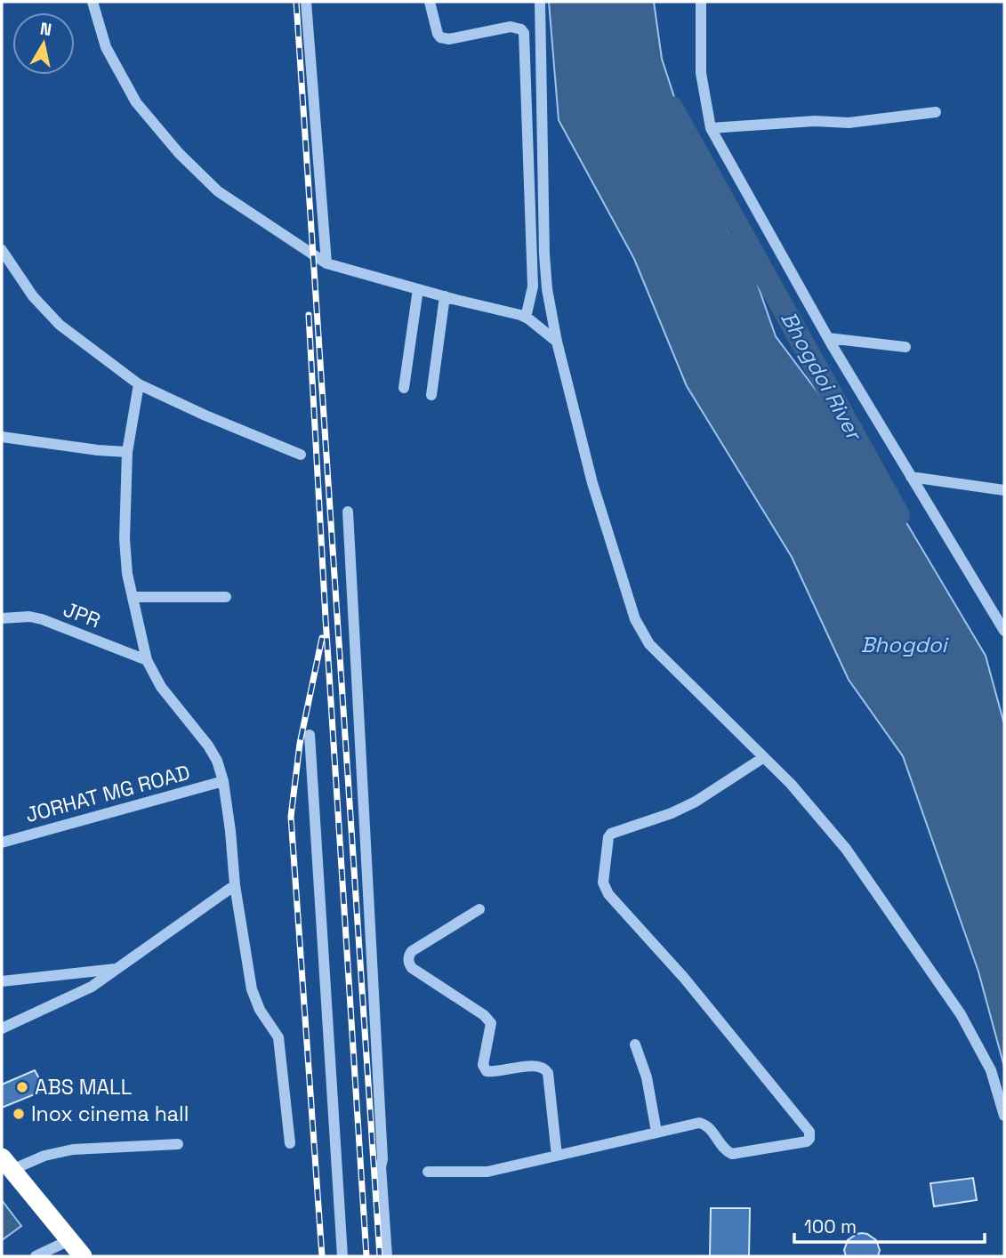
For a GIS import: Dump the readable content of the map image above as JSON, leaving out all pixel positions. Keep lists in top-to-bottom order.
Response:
{
  "streets": {
    "street": ["JPR", "JORHAT MG ROAD"]
  },
  "water": ["Bhogdoi River", "Bhogdoi"],
  "places": ["ABS MALL", "Inox cinema hall"],
  "scale_bar": "100 m",
  "north": "top"
}
